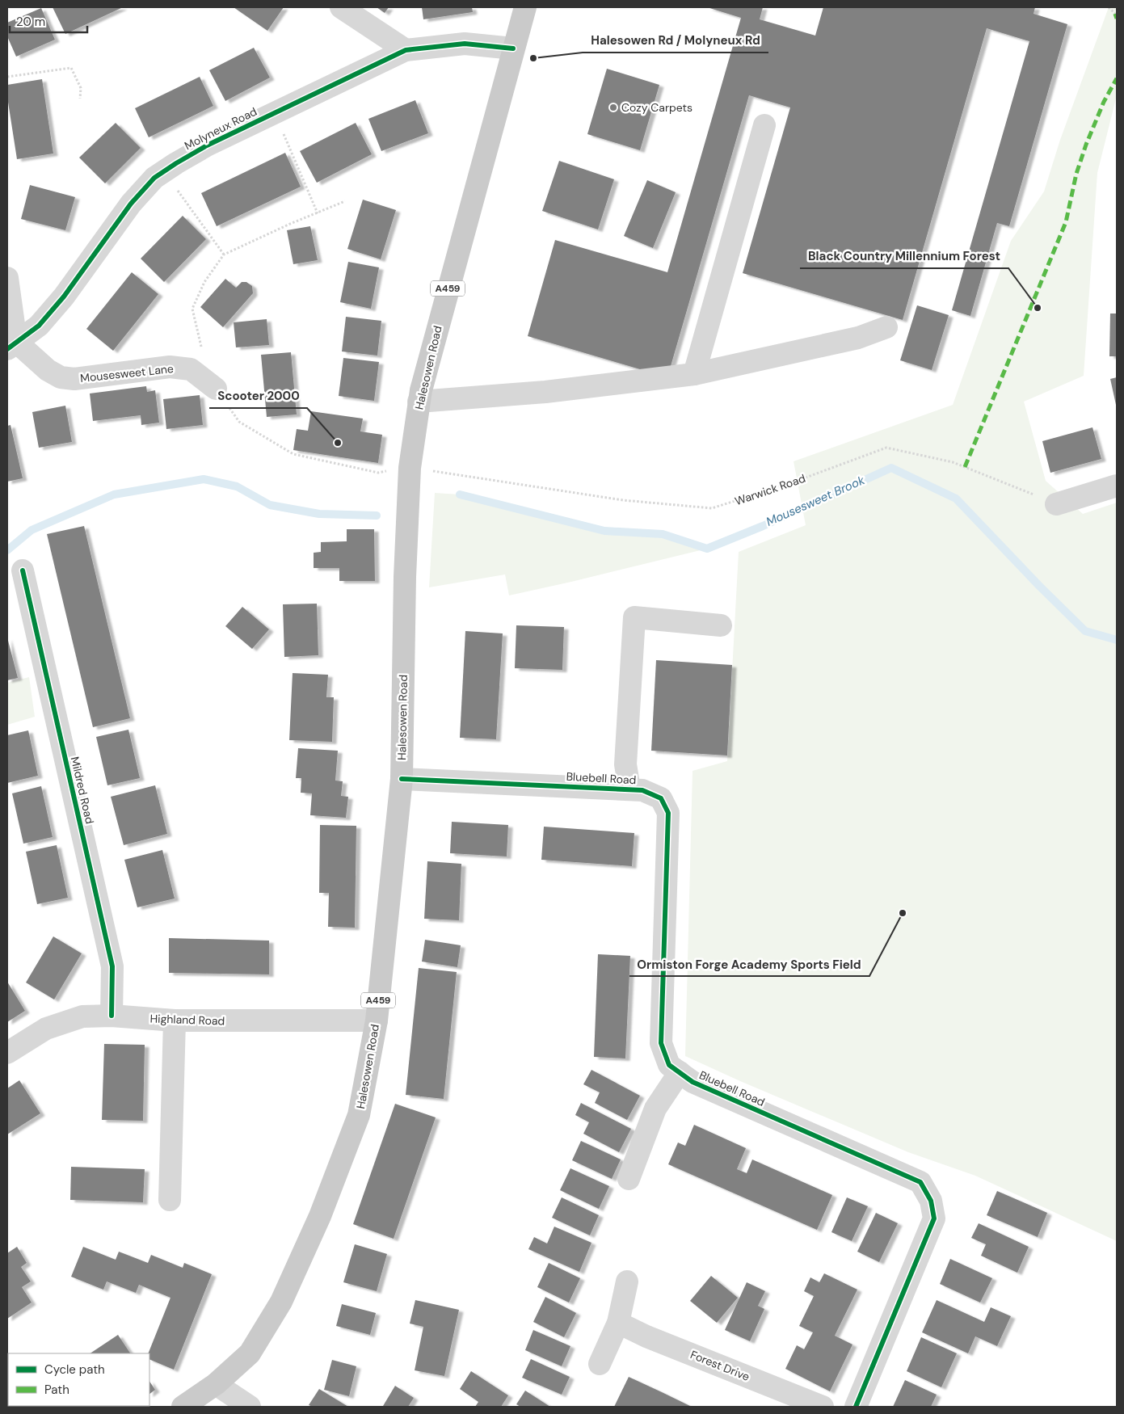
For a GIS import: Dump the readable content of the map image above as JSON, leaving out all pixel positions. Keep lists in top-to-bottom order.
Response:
{
  "streets": {
    "main road": ["A459", "Halesowen Road"],
    "street": [
      "Molyneux Road",
      "Mousesweet Lane",
      "Bluebell Road",
      "Mildred Road",
      "Highland Road",
      "Forest Drive"
    ],
    "path": ["Warwick Road"]
  },
  "crossings": [
    ["Molyneux Road", "Halesowen Road"],
    ["Molyneux Road", "Mousesweet Lane"],
    ["Halesowen Road", "Warwick Road"],
    ["Halesowen Road", "Bluebell Road"],
    ["Halesowen Road", "Highland Road"],
    ["Mildred Road", "Highland Road"]
  ],
  "water": ["Mousesweet Brook"],
  "places": [
    "Halesowen Rd / Molyneux Rd",
    "Cozy Carpets",
    "Black Country Millennium Forest",
    "Scooter 2000",
    "Ormiston Forge Academy Sports Field"
  ],
  "legend": ["Cycle path", "Path"],
  "scale_bar": "20 m"
}
